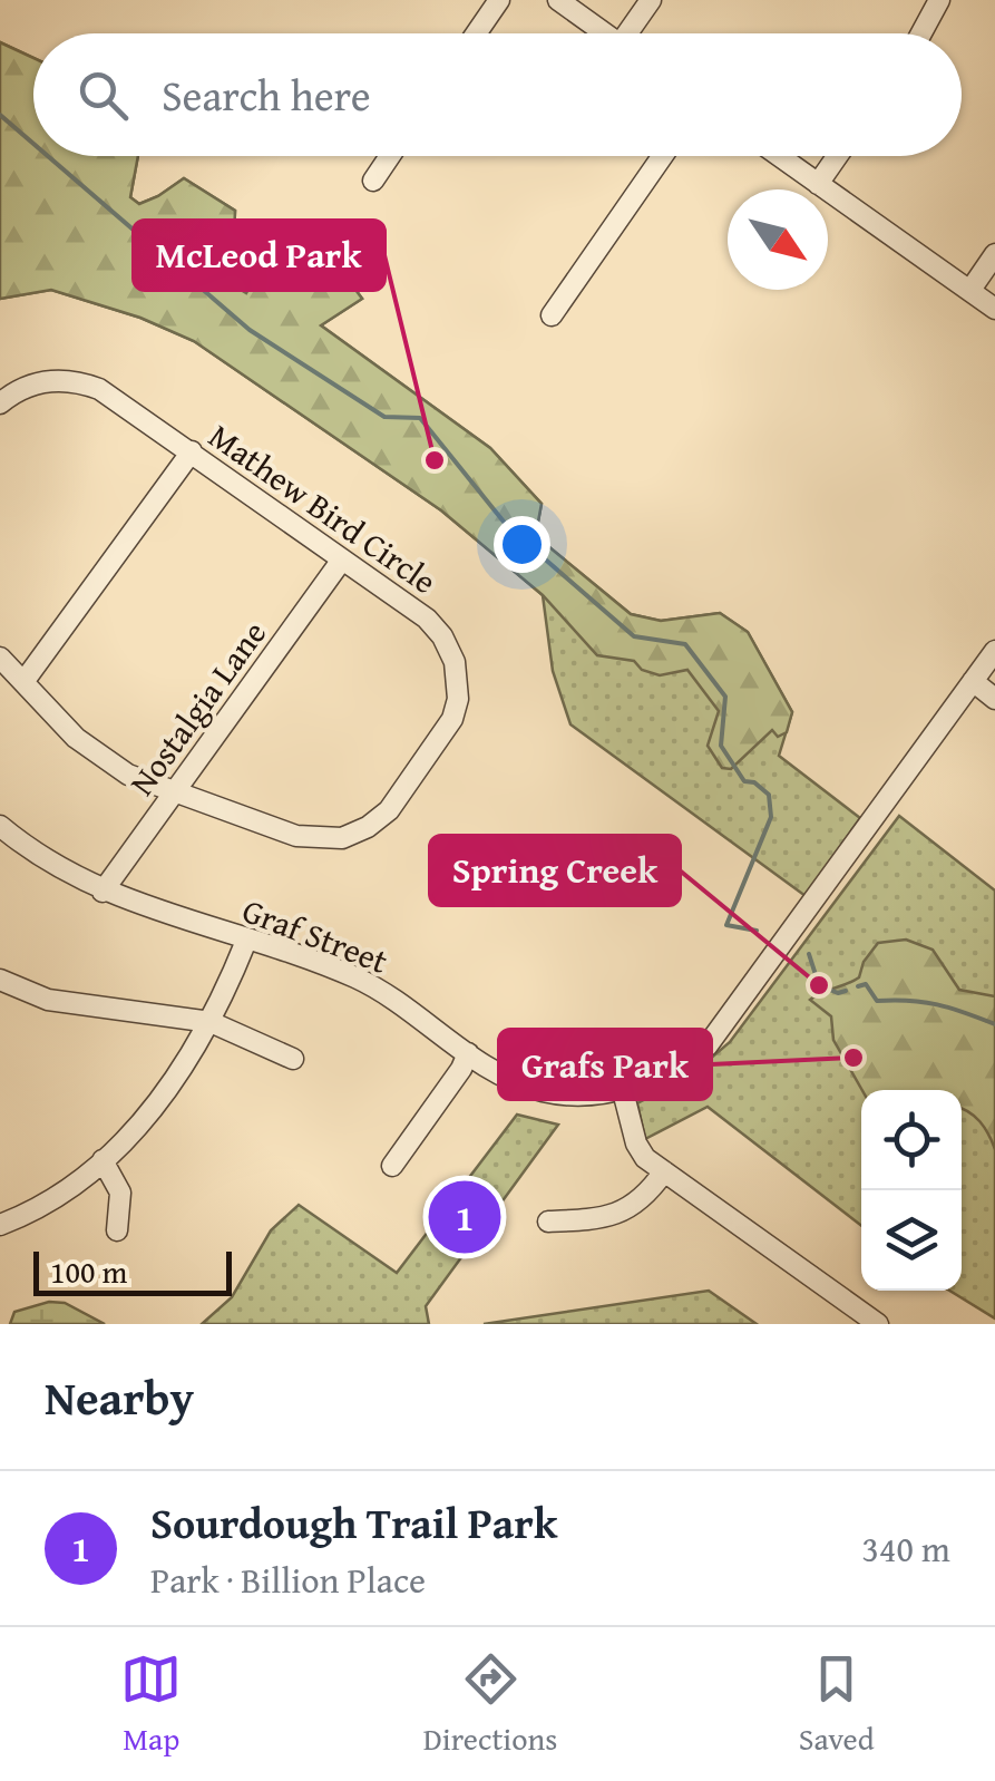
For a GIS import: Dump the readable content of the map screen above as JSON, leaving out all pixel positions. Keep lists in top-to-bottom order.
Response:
{
  "streets": {
    "street": ["Mathew Bird Circle", "Nostalgia Lane", "Graf Street"]
  },
  "crossings": [
    ["Mathew Bird Circle", "Nostalgia Lane"],
    ["Nostalgia Lane", "Graf Street"]
  ],
  "places": ["McLeod Park", "Spring Creek", "Grafs Park"],
  "scale_bar": "100 m",
  "north": "bottom right",
  "page": {
    "search": "Search here",
    "pins": "1",
    "scale": "100 m",
    "heading": "Nearby",
    "list": [
      {
        "mark": "1",
        "name": "Sourdough Trail Park",
        "note": "Park · Billion Place",
        "value": "340 m"
      }
    ],
    "nav": ["Map", "Directions", "Saved"]
  }
}
